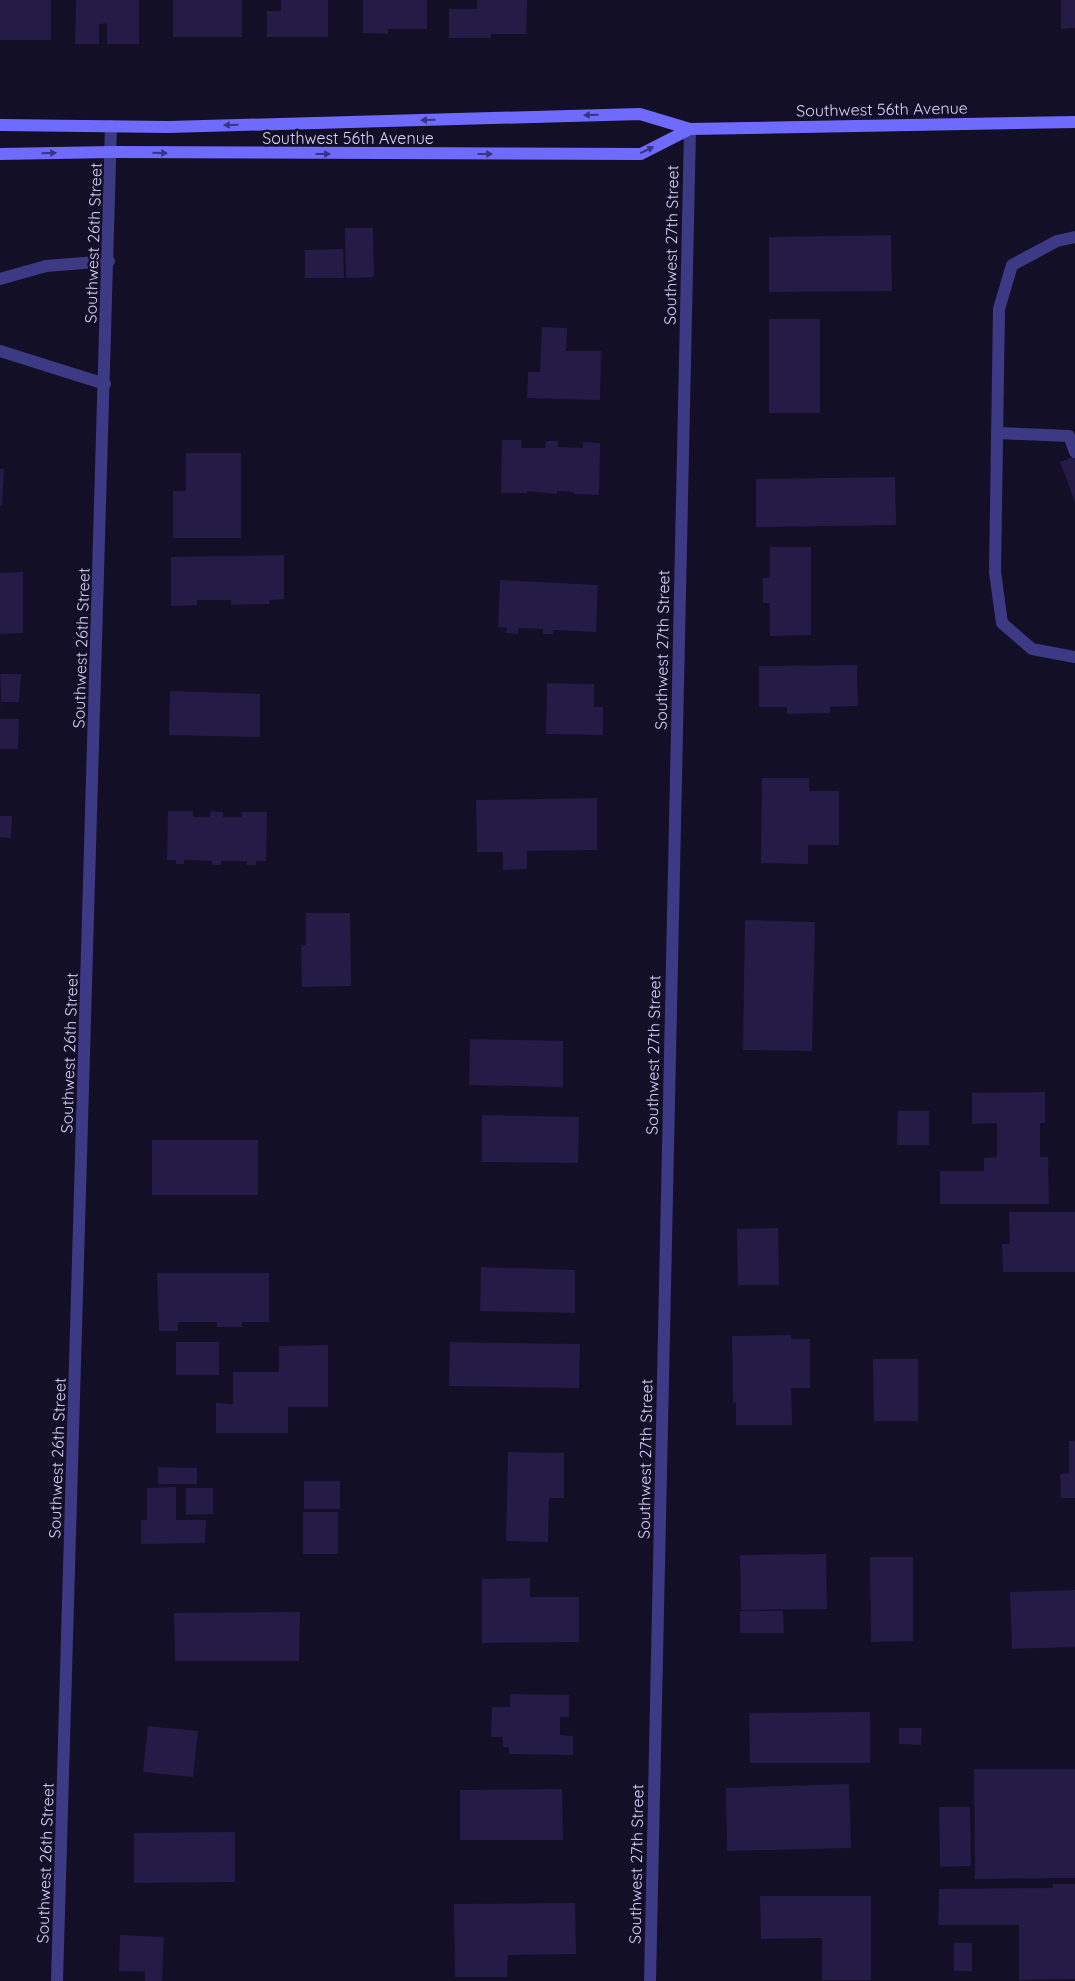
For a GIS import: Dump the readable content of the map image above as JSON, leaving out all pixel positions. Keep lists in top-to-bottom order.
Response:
{
  "streets": {
    "street": ["Southwest 56th Avenue", "Southwest 26th Street", "Southwest 27th Street"]
  },
  "crossings": [
    ["Southwest 56th Avenue", "Southwest 26th Street"],
    ["Southwest 56th Avenue", "Southwest 27th Street"]
  ]
}
